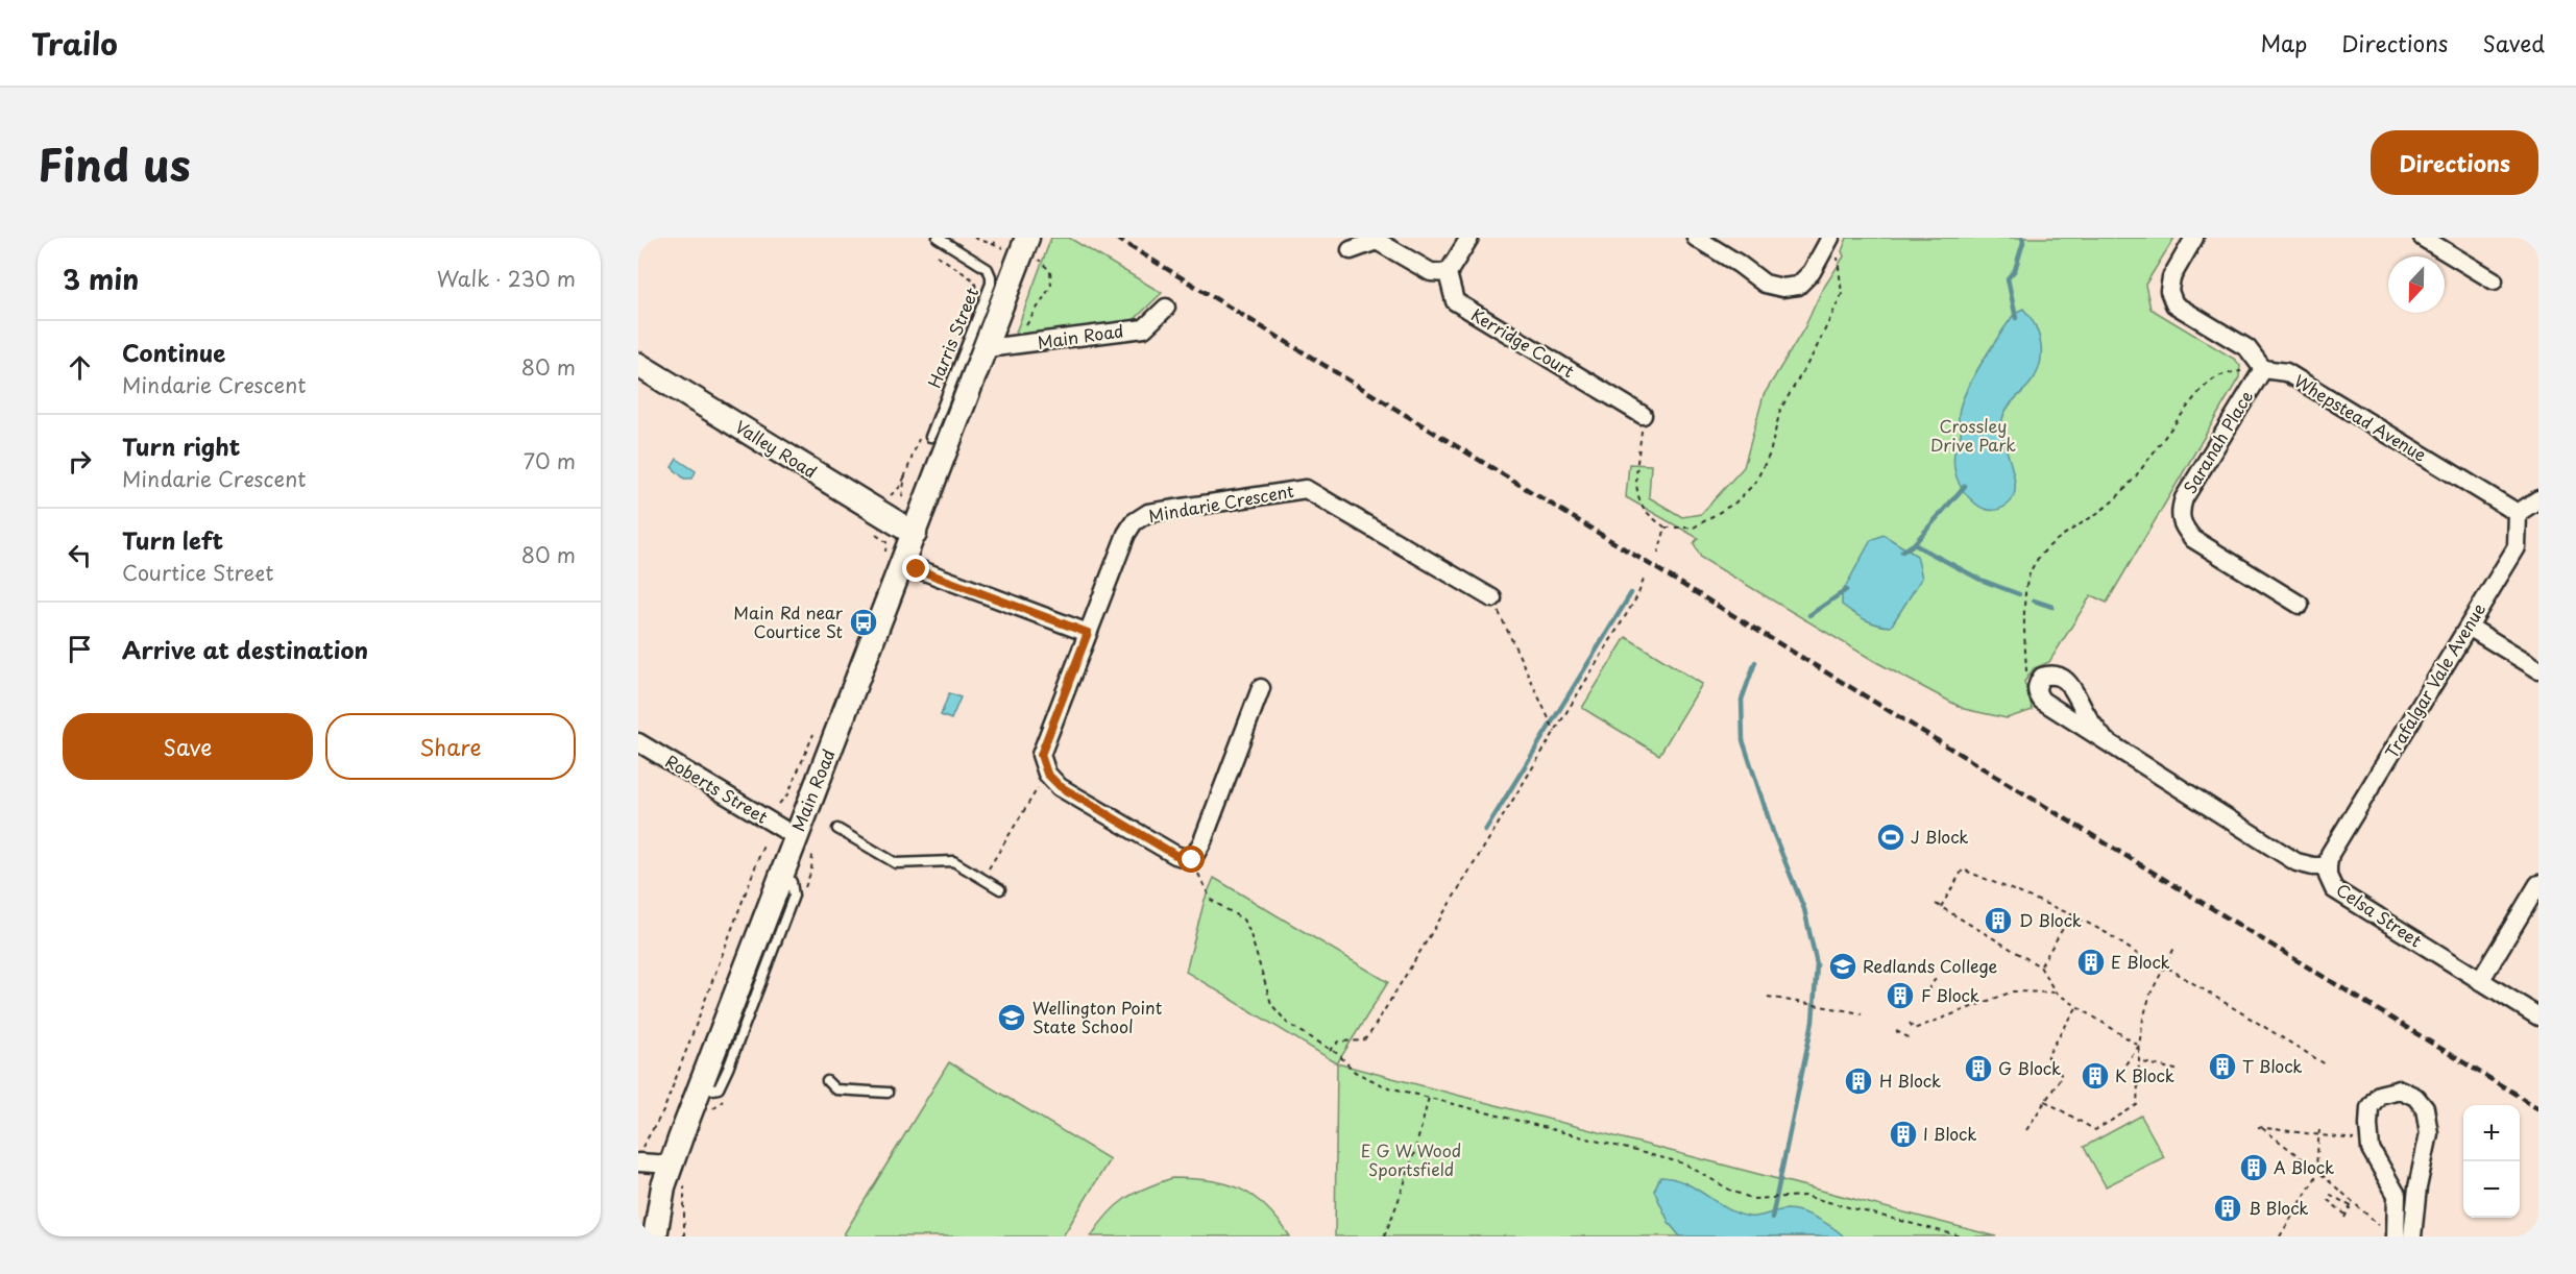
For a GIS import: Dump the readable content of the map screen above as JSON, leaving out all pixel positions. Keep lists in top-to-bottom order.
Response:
{
  "streets": {
    "main road": ["Main Road", "Valley Road"],
    "street": [
      "Kerridge Court",
      "Whepstead Avenue",
      "Saranah Place",
      "Mindarie Crescent",
      "Trafalgar Vale Avenue",
      "Roberts Street",
      "Celsa Street"
    ],
    "lane": ["Harris Street"]
  },
  "crossings": [
    ["Main Road", "Valley Road"],
    ["Main Road", "Roberts Street"],
    ["Whepstead Avenue", "Saranah Place"],
    ["Whepstead Avenue", "Trafalgar Vale Avenue"],
    ["Trafalgar Vale Avenue", "Celsa Street"]
  ],
  "parks": ["Crossley Drive Park", "E G W Wood Sportsfield"],
  "places": {
    "bus stop": ["Main Rd near Courtice St"],
    "sports": ["J Block"],
    "building": [
      "D Block",
      "E Block",
      "F Block",
      "T Block",
      "G Block",
      "K Block",
      "H Block",
      "I Block",
      "A Block",
      "B Block"
    ],
    "school or university": ["Redlands College", "Wellington Point State School"]
  },
  "north": "bottom",
  "page": {
    "header": "Trailo",
    "nav": ["Map", "Directions", "Saved"],
    "title": "Find us",
    "buttons": [
      "Directions",
      ["Save", "Share"]
    ],
    "heading": ["3 min", "Walk · 230 m"],
    "list": [
      ["Continue", "Mindarie Crescent", "80 m"],
      ["Turn right", "Mindarie Crescent", "70 m"],
      ["Turn left", "Courtice Street", "80 m"],
      "Arrive at destination"
    ],
    "map_buttons": ["+", "−"]
  }
}
